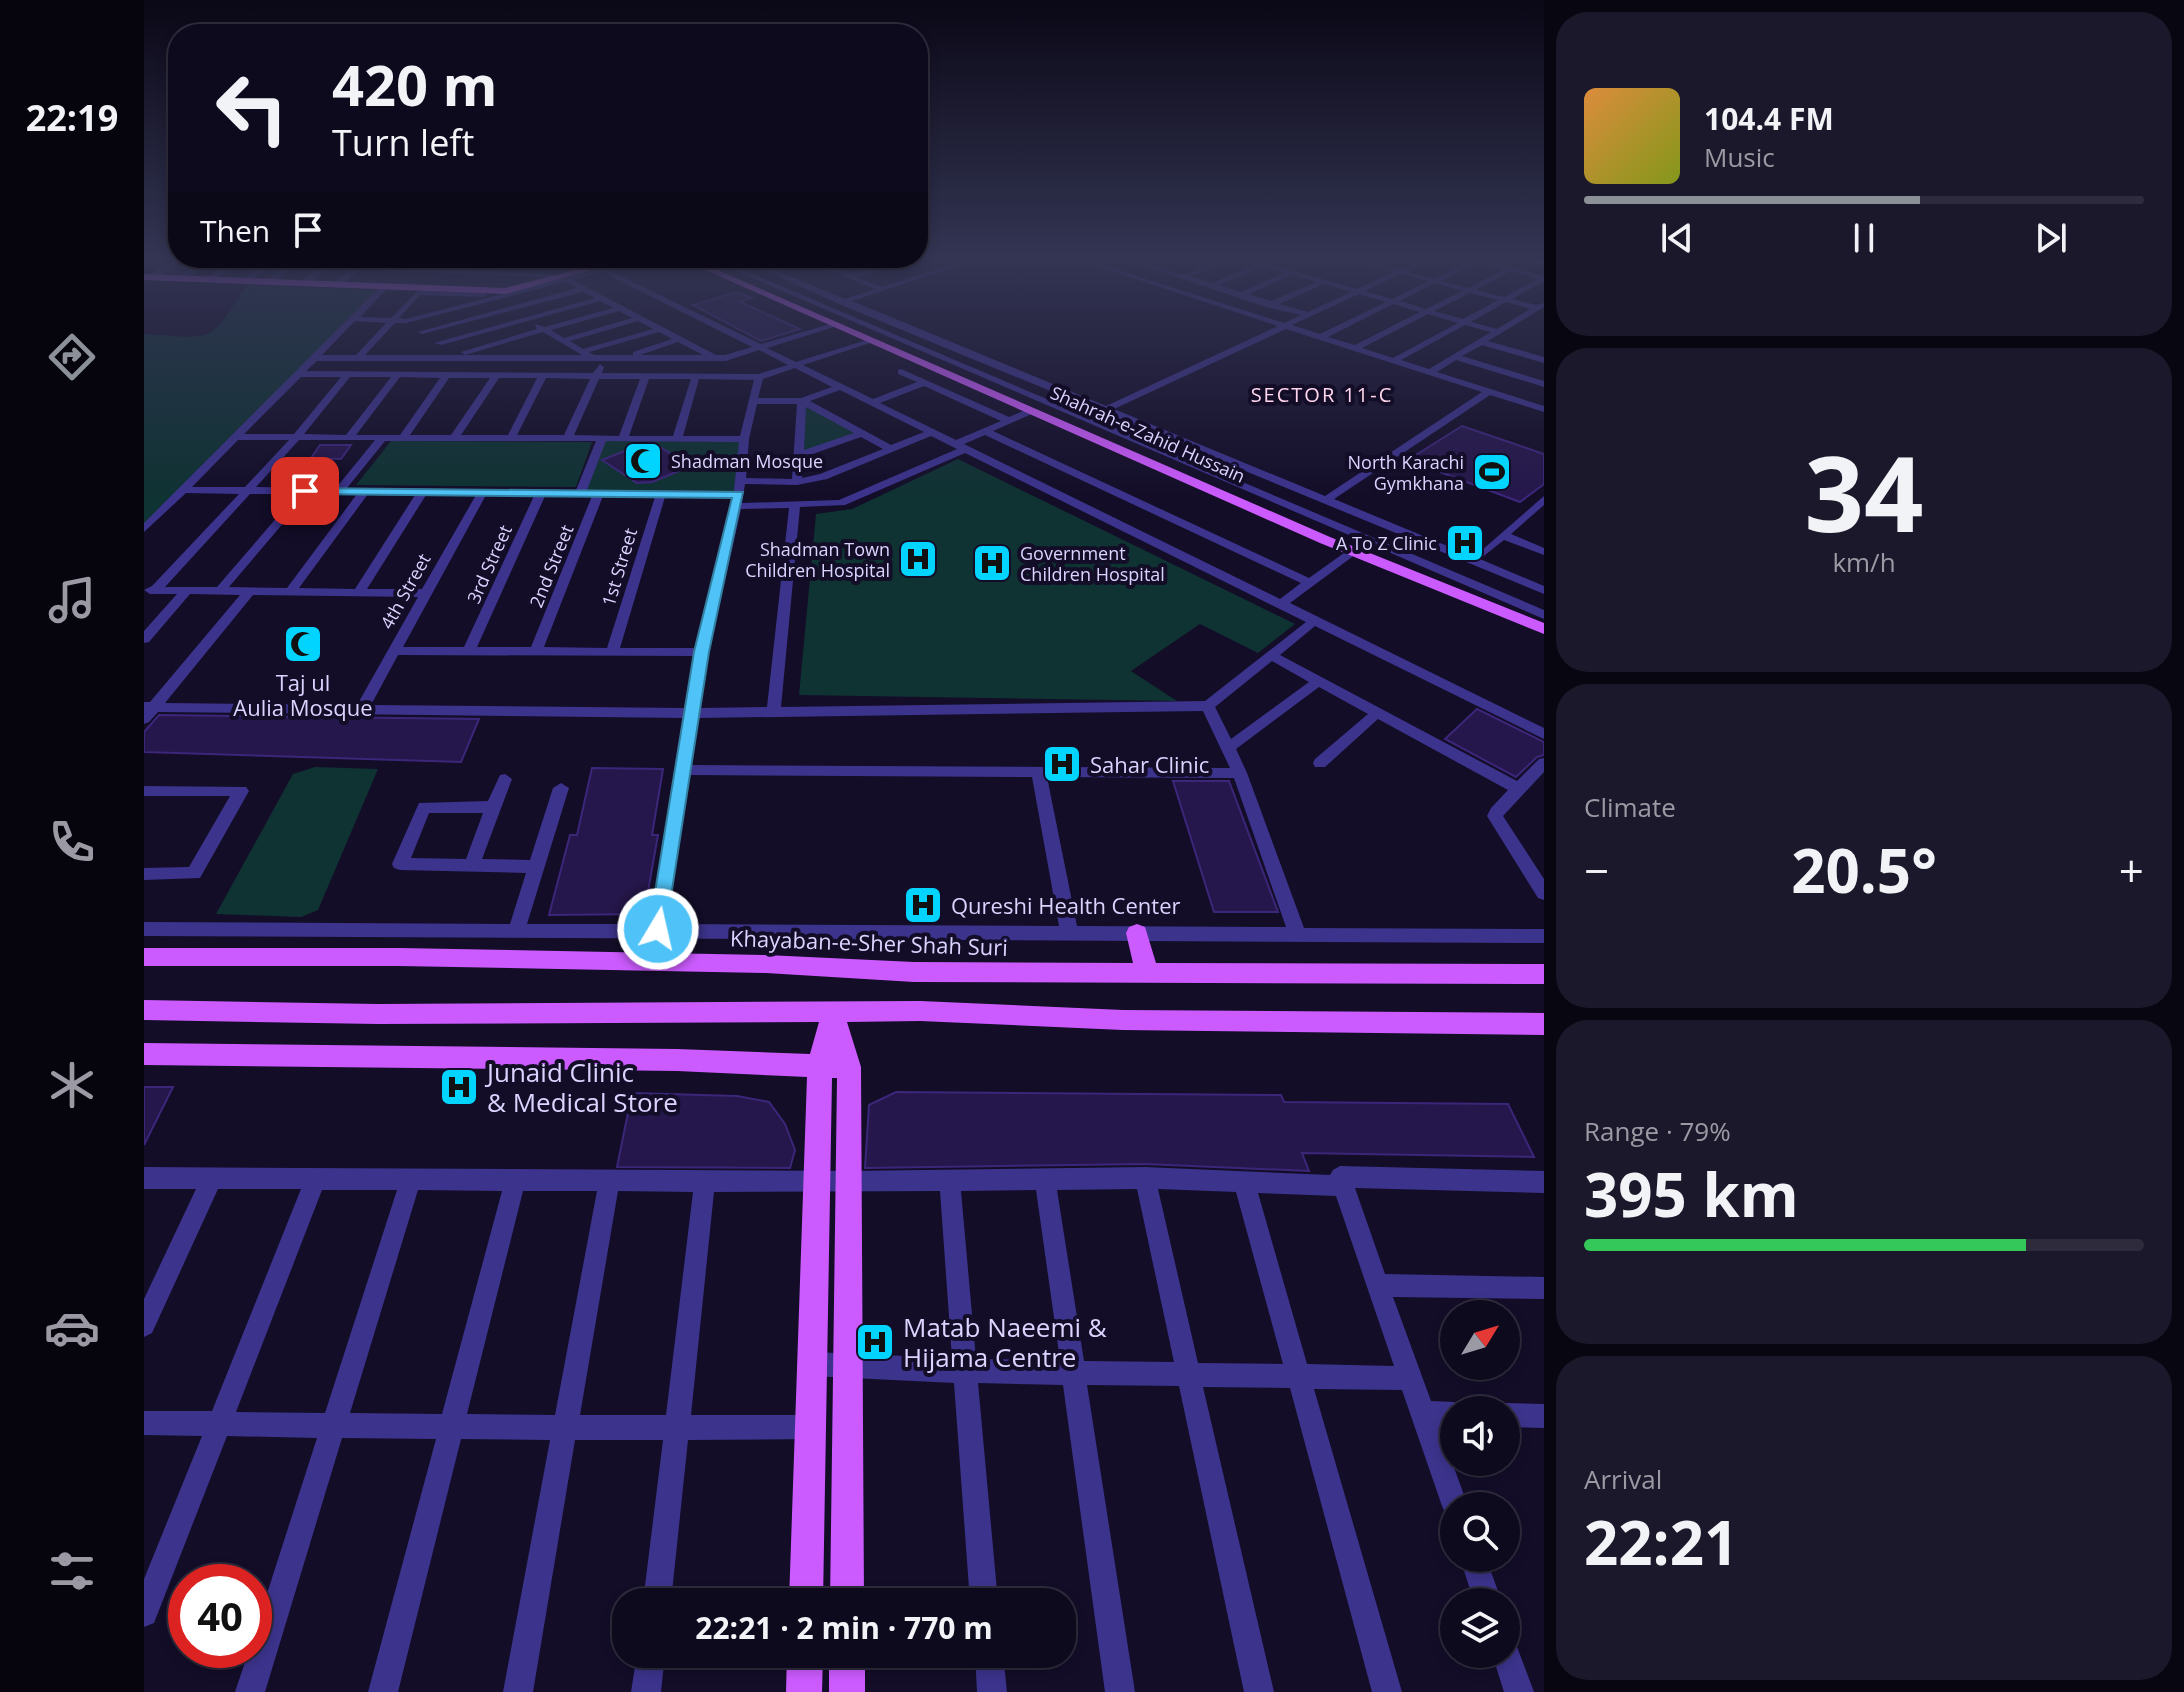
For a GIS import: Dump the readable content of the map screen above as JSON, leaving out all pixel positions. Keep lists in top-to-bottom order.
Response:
{
  "streets": {
    "main road": ["Shahrah-e-Zahid Hussain", "Khayaban-e-Sher Shah Suri"],
    "street": [
      "3rd Street",
      "2nd Street",
      "1st Street",
      "4th Street"
    ]
  },
  "districts": ["SECTOR 11-C"],
  "places": {
    "mosque": ["Shadman Mosque", "Taj ul Aulia Mosque"],
    "sports": ["North Karachi Gymkhana"],
    "hospital": [
      "A To Z Clinic",
      "Shadman Town Children Hospital",
      "Government Children Hospital",
      "Sahar Clinic",
      "Qureshi Health Center",
      "Junaid Clinic & Medical Store",
      "Matab Naeemi & Hijama Centre"
    ]
  },
  "north": "top right",
  "page": {
    "tabs": "22:19",
    "turn": ["420 m", "Turn left"],
    "song": ["104.4 FM", "Music"],
    "then": "Then",
    "tile": [
      ["34", "km/h"],
      "Climate",
      ["Range · 79%", "395 km"],
      ["Arrival", "22:21"]
    ],
    "heat": ["−", "20.5°", "+"],
    "limit": "40",
    "trip": "22:21 · 2 min · 770 m"
  }
}
